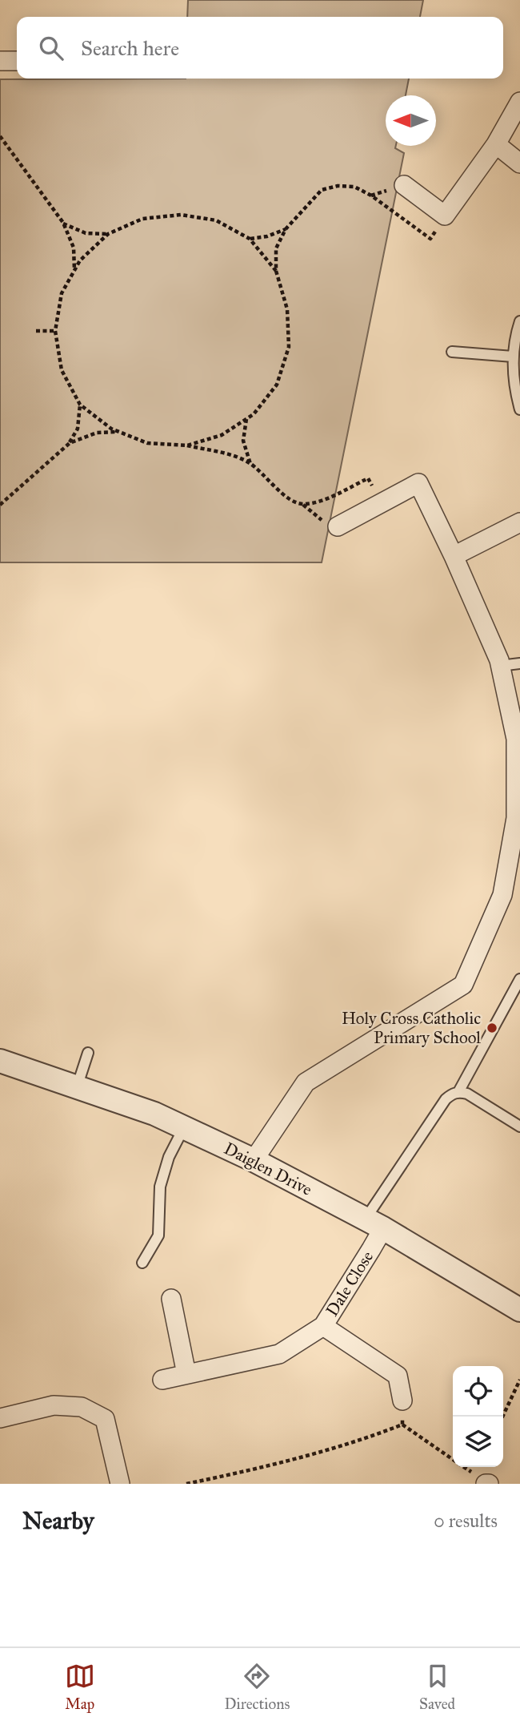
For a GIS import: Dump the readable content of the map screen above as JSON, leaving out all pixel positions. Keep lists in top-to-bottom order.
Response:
{
  "streets": {
    "street": ["Daiglen Drive", "Dale Close"]
  },
  "crossings": [
    ["Daiglen Drive", "Dale Close"]
  ],
  "places": ["Holy Cross Catholic Primary School"],
  "north": "left",
  "page": {
    "search": "Search here",
    "heading": ["Nearby", "0 results"],
    "nav": ["Map", "Directions", "Saved"]
  }
}
